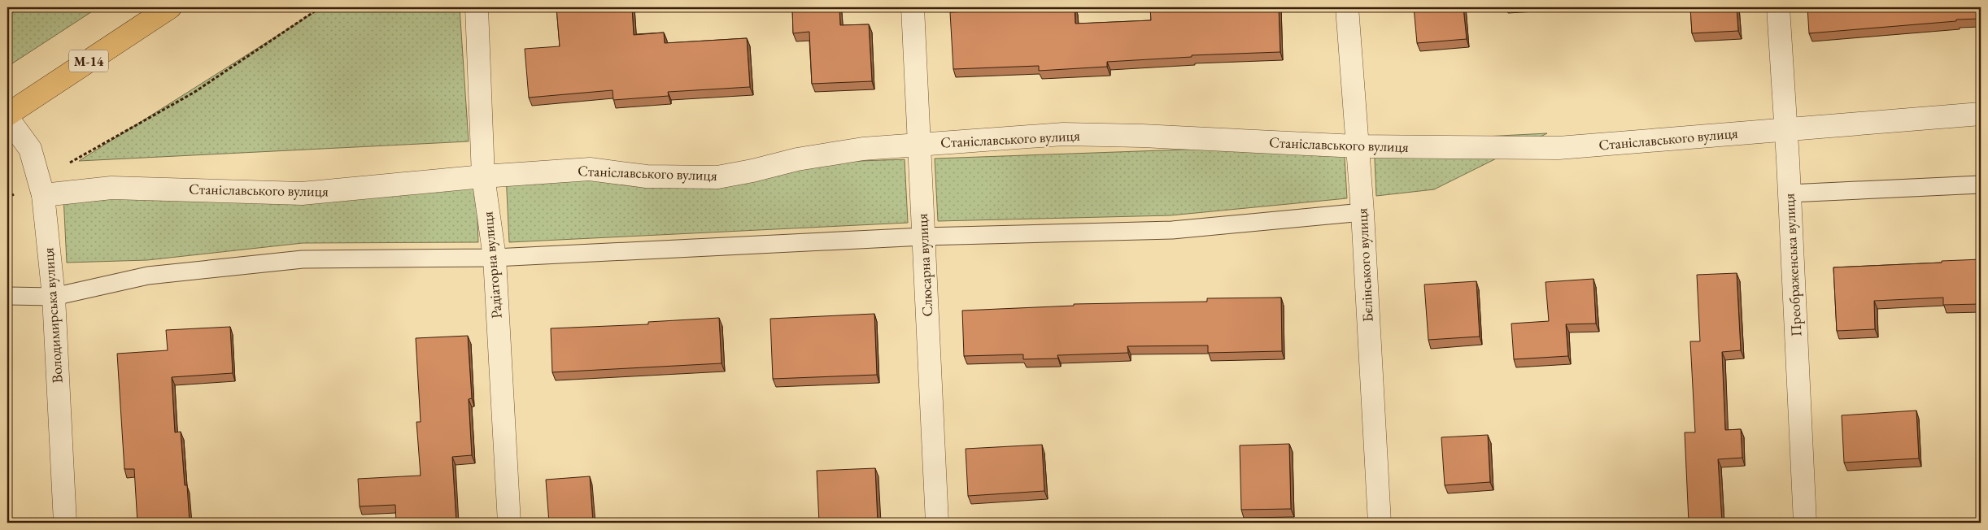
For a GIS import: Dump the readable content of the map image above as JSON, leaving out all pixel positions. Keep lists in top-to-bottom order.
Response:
{
  "streets": {
    "highway": ["М-14"],
    "street": [
      "Станіславського вулиця",
      "Радіаторна вулиця",
      "Слюсарна вулиця",
      "Бєлінського вулиця",
      "Преображенська вулиця",
      "Володимирська вулиця"
    ]
  },
  "crossings": [
    ["Станіславського вулиця", "Радіаторна вулиця"],
    ["Станіславського вулиця", "Слюсарна вулиця"],
    ["Станіславського вулиця", "Бєлінського вулиця"],
    ["Станіславського вулиця", "Преображенська вулиця"],
    ["Станіславського вулиця", "Володимирська вулиця"]
  ]
}
